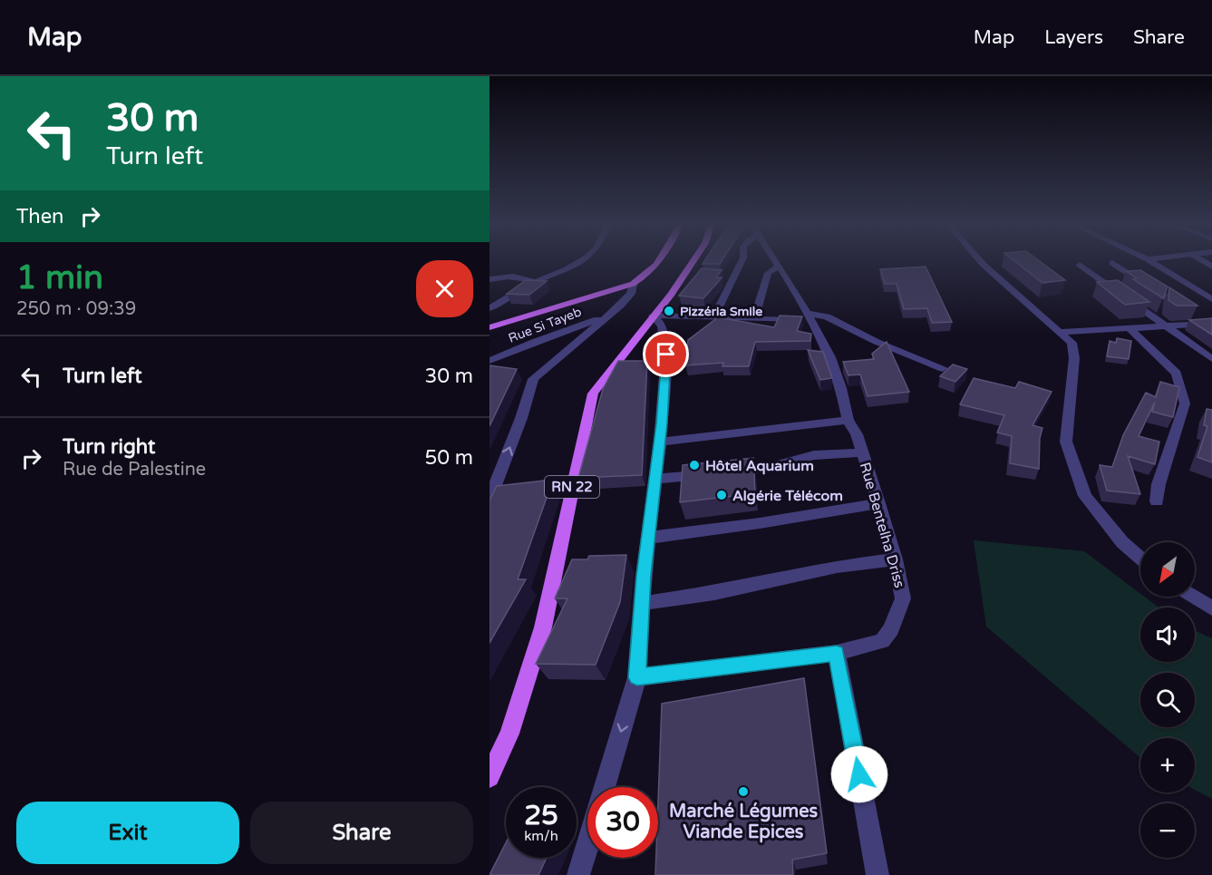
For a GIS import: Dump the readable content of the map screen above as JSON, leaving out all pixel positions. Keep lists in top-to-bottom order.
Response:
{
  "streets": {
    "main road": ["RN 22"],
    "street": ["Rue Si Tayeb", "Rue Bentelha Driss"]
  },
  "places": [
    "Pizzéria Smile",
    "Hôtel Aquarium",
    "Algérie Télécom",
    "Marché Légumes Viande Epices"
  ],
  "north": "bottom left",
  "page": {
    "header": "Map",
    "nav": ["Map", "Layers", "Share"],
    "turn": ["30 m", "Turn left"],
    "then": "Then",
    "heading": ["1 min", "250 m · 09:39"],
    "list": [
      {
        "name": "Turn left",
        "value": "30 m"
      },
      {
        "name": "Turn right",
        "note": "Rue de Palestine",
        "value": "50 m"
      }
    ],
    "map_buttons": ["+", "−"],
    "speed": "25 km/h",
    "limit": "30",
    "buttons": ["Exit", "Share"]
  }
}
